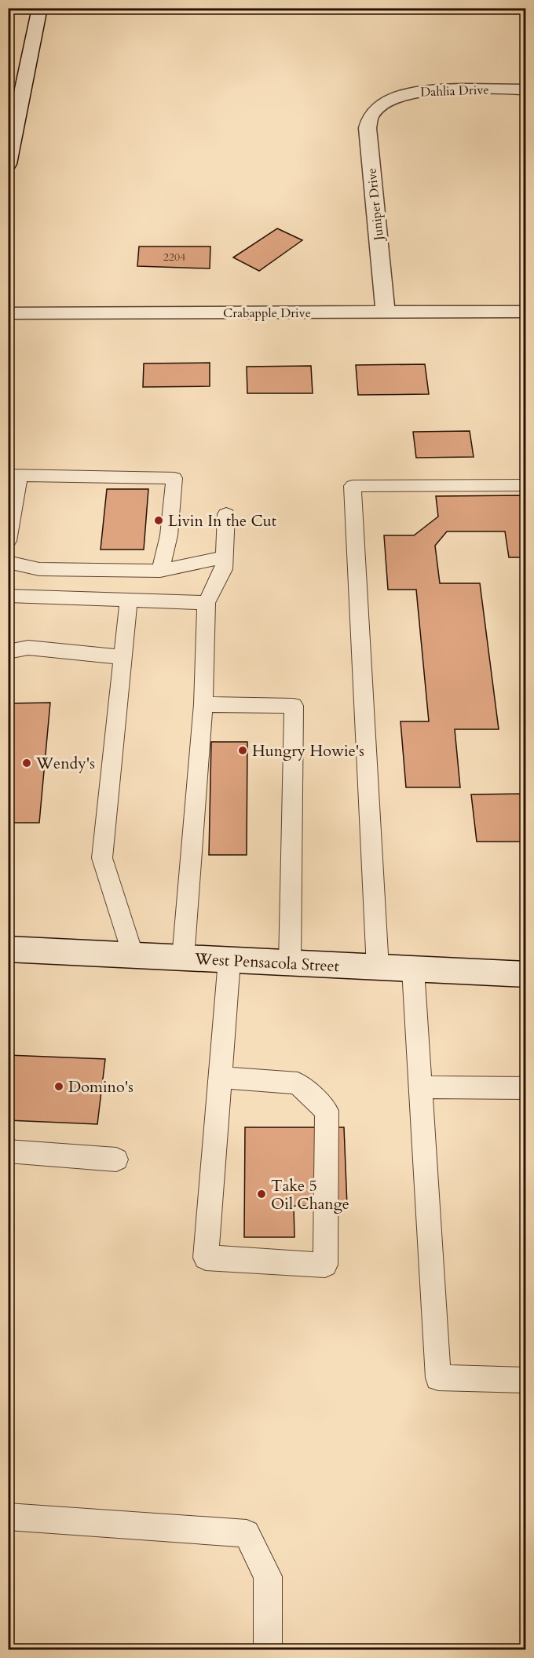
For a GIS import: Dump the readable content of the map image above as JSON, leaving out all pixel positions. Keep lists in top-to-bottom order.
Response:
{
  "streets": {
    "street": [
      "Dahlia Drive",
      "Juniper Drive",
      "Crabapple Drive",
      "West Pensacola Street"
    ]
  },
  "crossings": [
    ["Dahlia Drive", "Juniper Drive"],
    ["Juniper Drive", "Crabapple Drive"]
  ],
  "places": [
    "Livin In the Cut",
    "Hungry Howie's",
    "Wendy's",
    "Domino's",
    "Take 5 Oil Change"
  ],
  "house_numbers": ["2204"]
}
